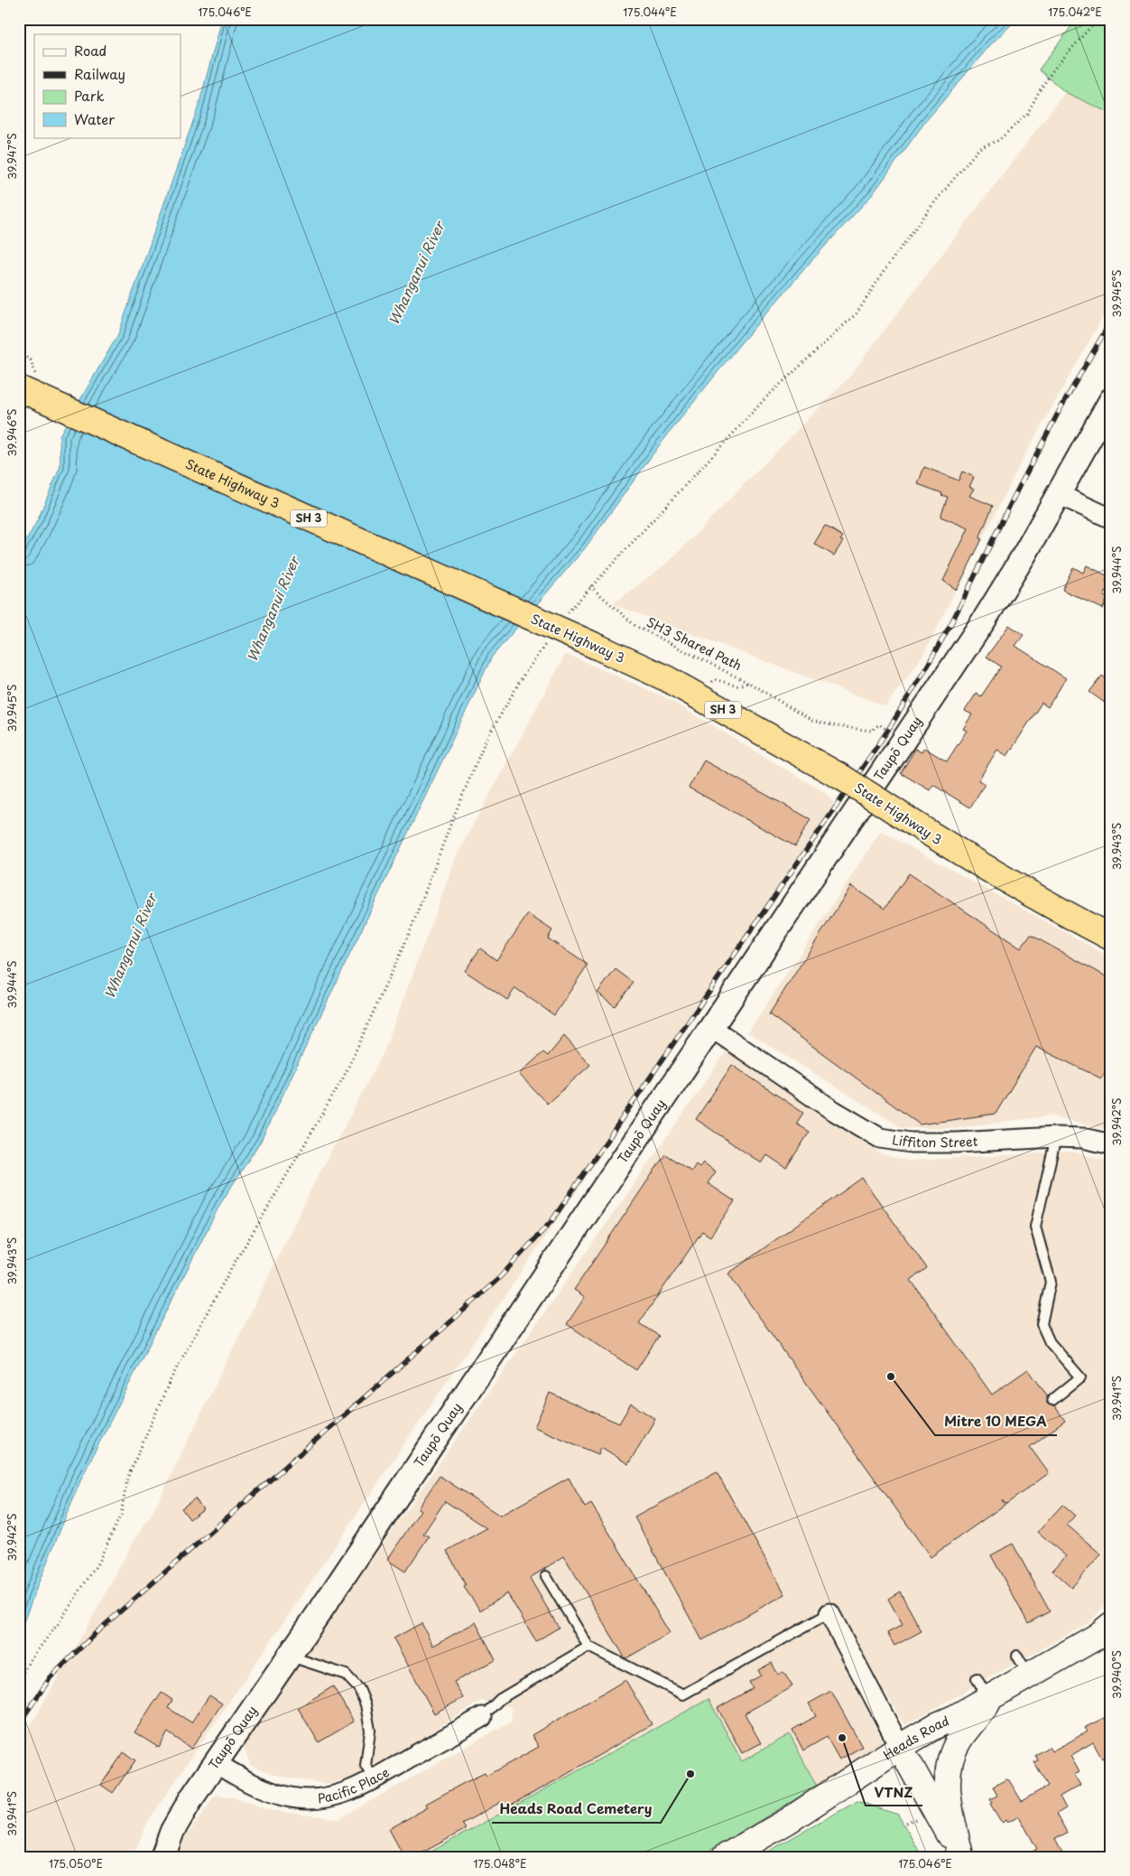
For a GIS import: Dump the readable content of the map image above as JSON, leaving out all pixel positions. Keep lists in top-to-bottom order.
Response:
{
  "streets": {
    "highway": ["State Highway 3", "SH 3"],
    "main road": ["Heads Road"],
    "street": ["Taupō Quay", "Liffiton Street", "Pacific Place"],
    "path": ["SH3 Shared Path"]
  },
  "crossings": [
    ["SH3 Shared Path", "Taupō Quay"],
    ["Taupō Quay", "Liffiton Street"],
    ["Taupō Quay", "Pacific Place"]
  ],
  "water": ["Whanganui River"],
  "places": ["Mitre 10 MEGA", "VTNZ", "Heads Road Cemetery"],
  "legend": [
    "Road",
    "Railway",
    "Park",
    "Water"
  ],
  "coordinates": [
    "175.046°E",
    "175.044°E",
    "175.042°E",
    "39.947°S",
    "39.945°S",
    "39.946°S",
    "39.944°S",
    "39.943°S",
    "39.942°S",
    "39.941°S",
    "39.940°S",
    "175.050°E",
    "175.048°E"
  ]
}
